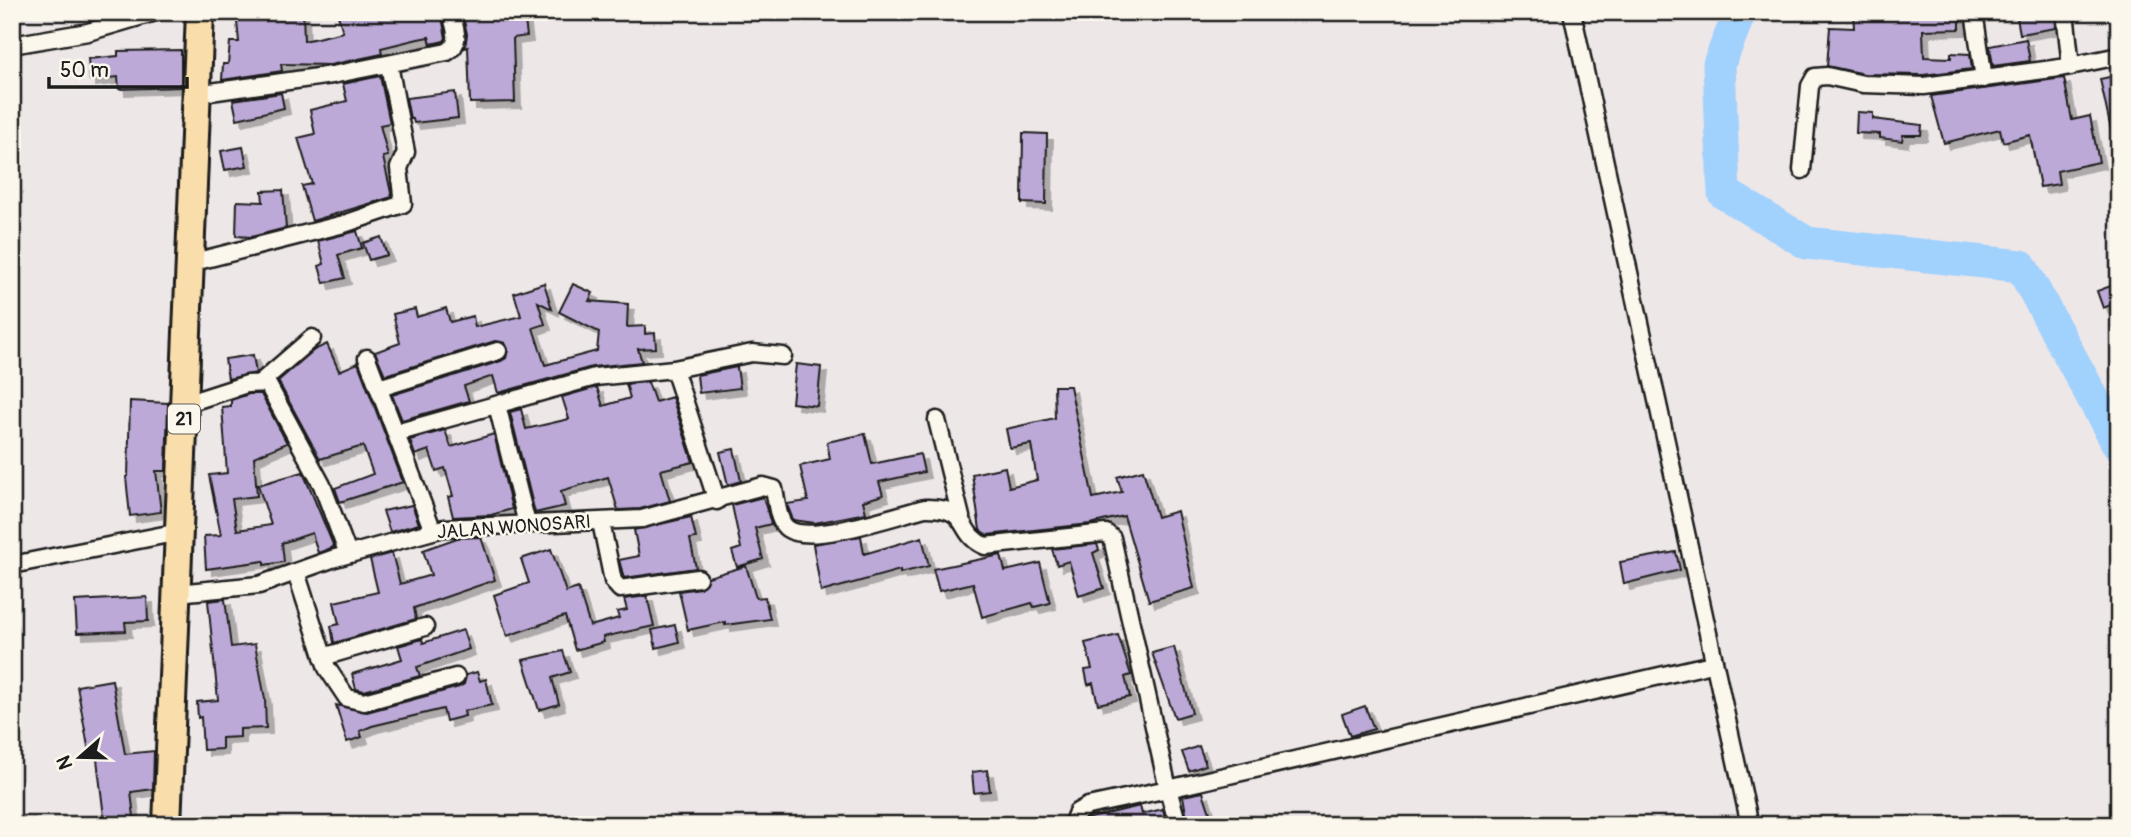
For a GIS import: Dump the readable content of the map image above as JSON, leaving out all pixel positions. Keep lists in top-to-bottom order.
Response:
{
  "streets": {
    "highway": ["21"],
    "street": ["JALAN WONOSARI"]
  },
  "crossings": [
    ["21", "JALAN WONOSARI"]
  ],
  "scale_bar": "50 m",
  "north": "left"
}
